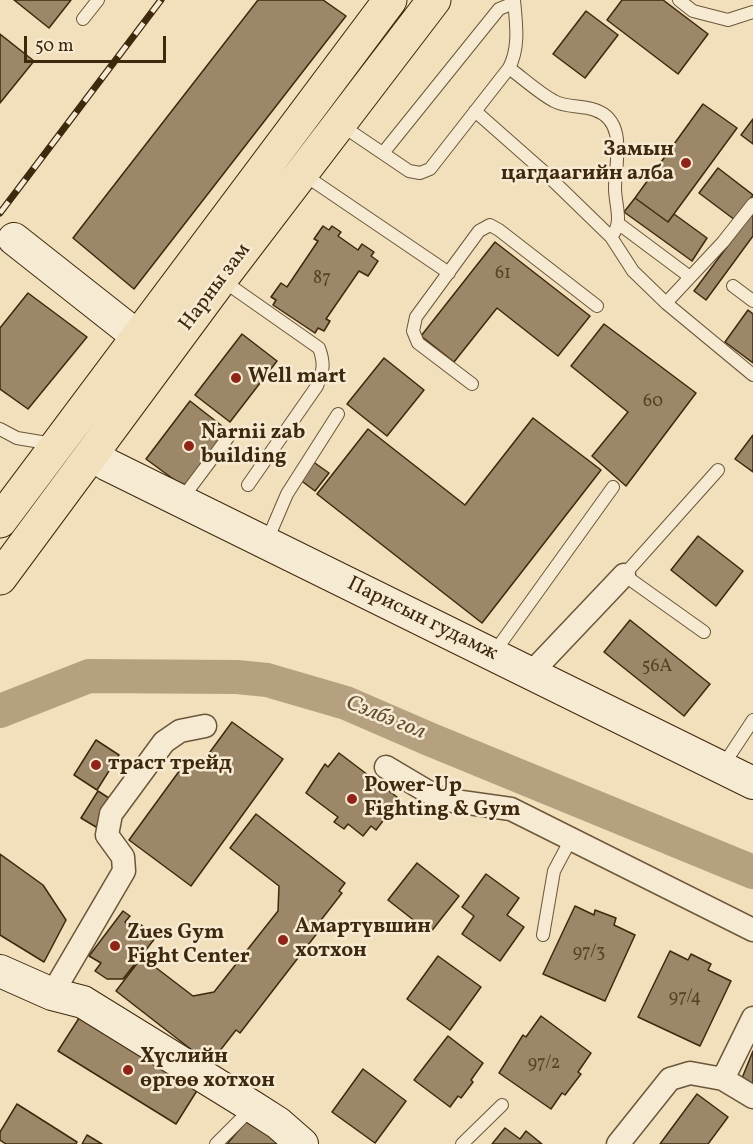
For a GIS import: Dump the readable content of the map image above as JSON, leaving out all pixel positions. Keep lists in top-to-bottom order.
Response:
{
  "streets": {
    "main road": ["Нарны зам"],
    "street": ["Парисын гудамж"]
  },
  "crossings": [
    ["Нарны зам", "Парисын гудамж"]
  ],
  "water": ["Сэлбэ гол"],
  "places": [
    "Замын цагдаагийн алба",
    "Well mart",
    "Narnii zab building",
    "траст трейд",
    "Power-Up Fighting & Gym",
    "Амартүвшин хотхон",
    "Zues Gym Fight Center",
    "Хүслийн өргөө хотхон"
  ],
  "house_numbers": [
    "61",
    "87",
    "60",
    "56А",
    "97/3",
    "97/4",
    "97/2"
  ],
  "scale_bar": "50 m"
}
